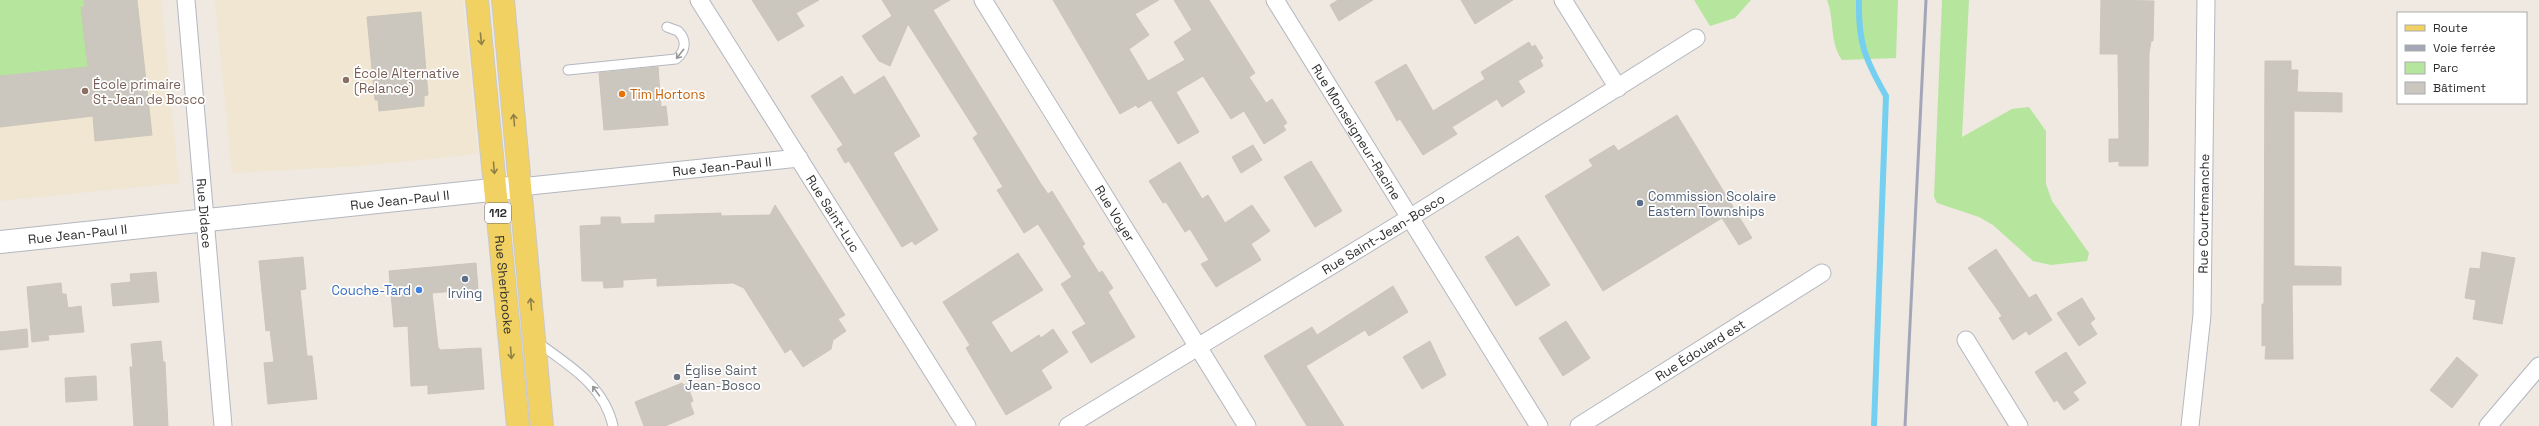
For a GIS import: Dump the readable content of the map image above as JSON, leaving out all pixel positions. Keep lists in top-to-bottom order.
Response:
{
  "streets": {
    "main road": ["112", "Rue Sherbrooke"],
    "street": [
      "Rue Monseigneur-Racine",
      "Rue Jean-Paul II",
      "Rue Didace",
      "Rue Saint-Luc",
      "Rue Voyer",
      "Rue Courtemanche",
      "Rue Saint-Jean-Bosco",
      "Rue Édouard est"
    ]
  },
  "crossings": [
    ["Rue Monseigneur-Racine", "Rue Saint-Jean-Bosco"],
    ["Rue Jean-Paul II", "Rue Didace"],
    ["Rue Jean-Paul II", "Rue Saint-Luc"],
    ["Rue Jean-Paul II", "Rue Sherbrooke"],
    ["Rue Voyer", "Rue Saint-Jean-Bosco"]
  ],
  "places": [
    "École Alternative (Relance)",
    "École primaire St-Jean de Bosco",
    "Tim Hortons",
    "Commission Scolaire Eastern Townships",
    "Irving",
    "Couche-Tard",
    "Église Saint Jean-Bosco"
  ],
  "legend": [
    "Route",
    "Voie ferrée",
    "Parc",
    "Bâtiment"
  ]
}
